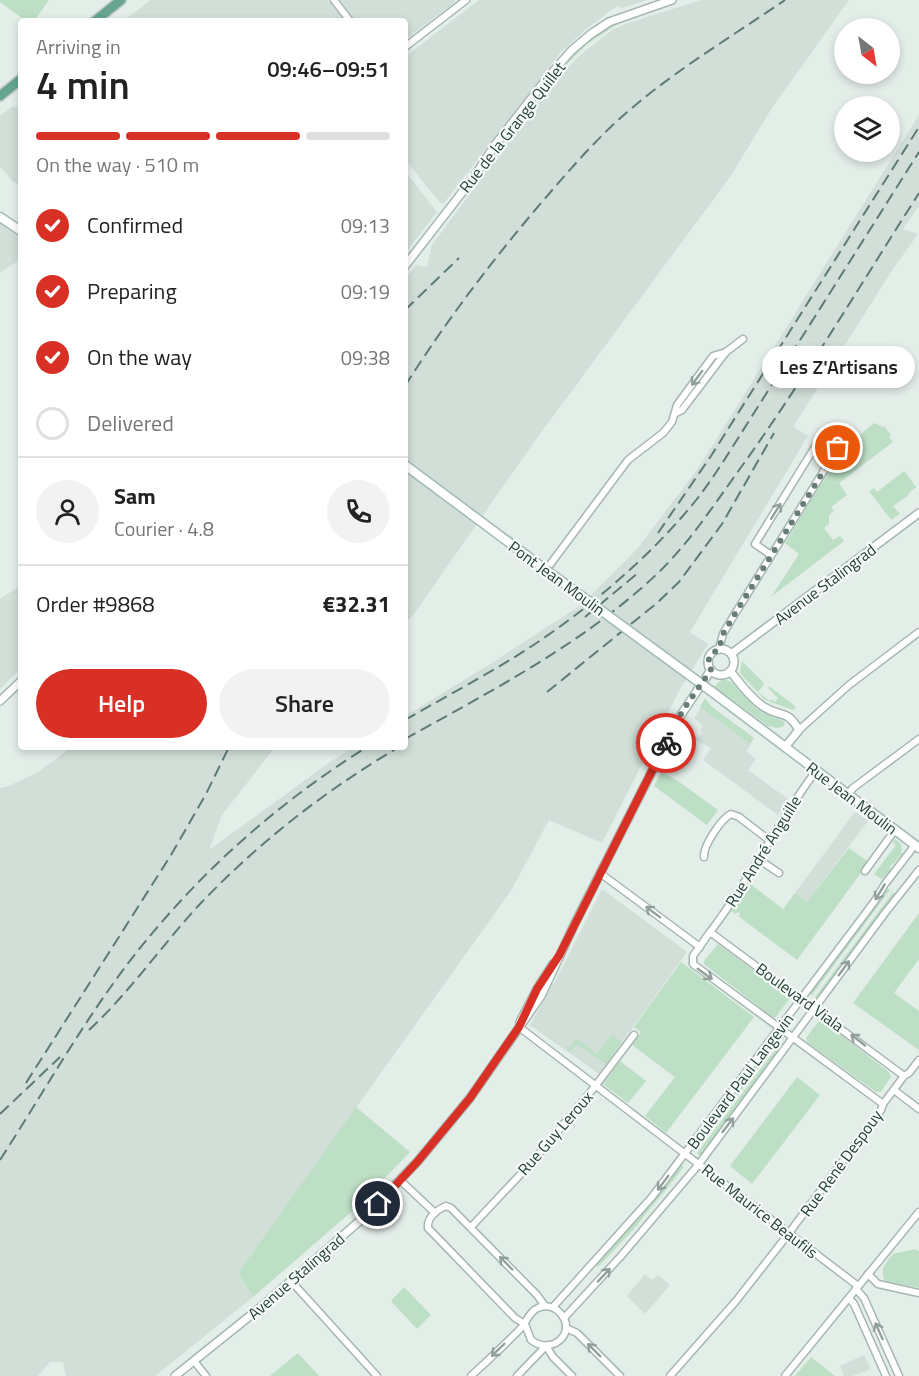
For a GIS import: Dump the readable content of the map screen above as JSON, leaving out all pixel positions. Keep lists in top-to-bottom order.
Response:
{
  "streets": {
    "main road": ["Pont Jean Moulin", "Rue Jean Moulin"],
    "street": [
      "Rue de la Grange Quillet",
      "Avenue Stalingrad",
      "Rue André Anguille",
      "Boulevard Viala",
      "Boulevard Paul Langevin",
      "Rue Guy Leroux",
      "Rue René Despouy",
      "Rue Maurice Beaufils"
    ]
  },
  "crossings": [
    ["Pont Jean Moulin", "Rue Jean Moulin"],
    ["Avenue Stalingrad", "Rue Maurice Beaufils"],
    ["Rue Jean Moulin", "Rue André Anguille"],
    ["Rue Jean Moulin", "Boulevard Paul Langevin"],
    ["Rue André Anguille", "Boulevard Viala"],
    ["Boulevard Viala", "Boulevard Paul Langevin"],
    ["Boulevard Viala", "Rue René Despouy"],
    ["Boulevard Paul Langevin", "Rue Maurice Beaufils"],
    ["Rue Guy Leroux", "Rue Maurice Beaufils"],
    ["Rue René Despouy", "Rue Maurice Beaufils"]
  ],
  "places": ["Les Z'Artisans"],
  "north": "bottom right",
  "page": {
    "heading": ["4 min", "Arriving in", "09:46–09:51"],
    "panel": [
      "Sam",
      "Courier · 4.8",
      "Order #9868",
      "€32.31"
    ],
    "bar": "On the way · 510 m",
    "list": [
      ["Confirmed", "09:13"],
      ["Preparing", "09:19"],
      ["On the way", "09:38"],
      "Delivered"
    ],
    "bubble": "Les Z'Artisans",
    "buttons": ["Help", "Share"]
  }
}
